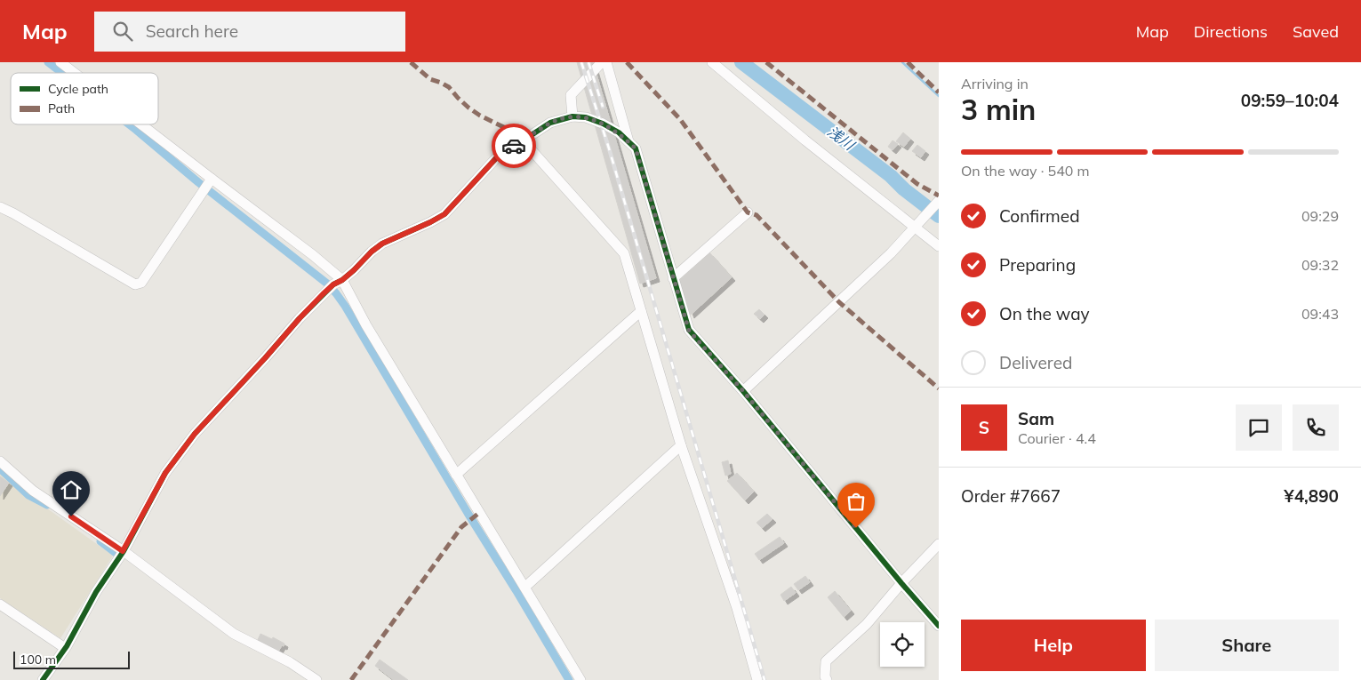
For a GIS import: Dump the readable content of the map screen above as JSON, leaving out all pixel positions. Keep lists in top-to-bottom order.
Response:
{
  "water": ["浅川"],
  "legend": ["Cycle path", "Path"],
  "scale_bar": "100 m",
  "page": {
    "header": "Map",
    "search": "Search here",
    "nav": ["Map", "Directions", "Saved"],
    "heading": ["3 min", "Arriving in", "09:59–10:04"],
    "panel": [
      "Sam",
      "Courier · 4.4",
      "Order #7667",
      "¥4,890"
    ],
    "bar": "On the way · 540 m",
    "list": [
      ["Confirmed", "09:29"],
      ["Preparing", "09:32"],
      ["On the way", "09:43"],
      "Delivered"
    ],
    "round": "S",
    "buttons": ["Help", "Share"],
    "scale": "100 m"
  }
}
